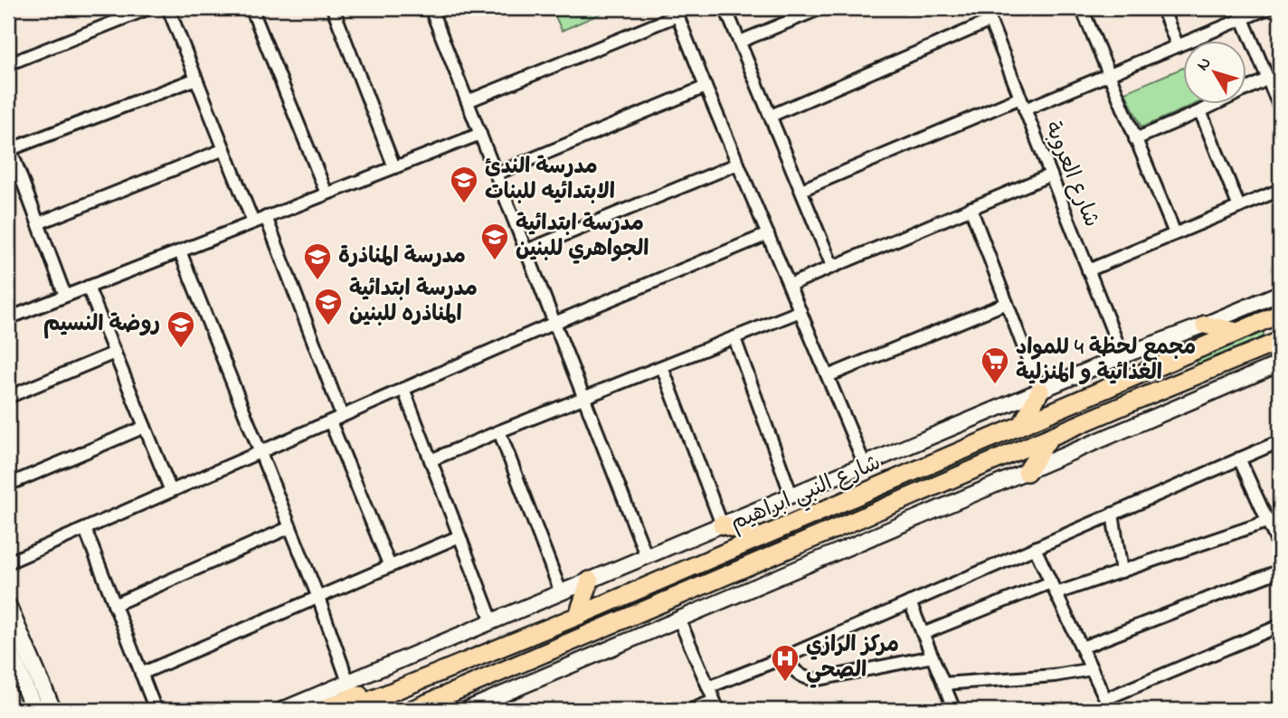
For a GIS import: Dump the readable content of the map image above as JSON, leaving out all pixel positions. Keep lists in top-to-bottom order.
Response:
{
  "streets": {
    "main road": ["شارع النبي ابراهيم"],
    "street": ["شارع العروبة"]
  },
  "places": {
    "school or university": [
      "مدرسة الندئ الابتدائيه للبنات",
      "مدرسة ابتدائية الجواهري للبنين",
      "مدرسة المناذرة",
      "مدرسة ابتدائية المناذره للبنين",
      "روضة النسيم"
    ],
    "supermarket": ["مجمع لحظة 4 للمواد الغذائية و المنزلية"],
    "hospital": ["مركز الرازي الصحي"]
  },
  "north": "top left"
}
